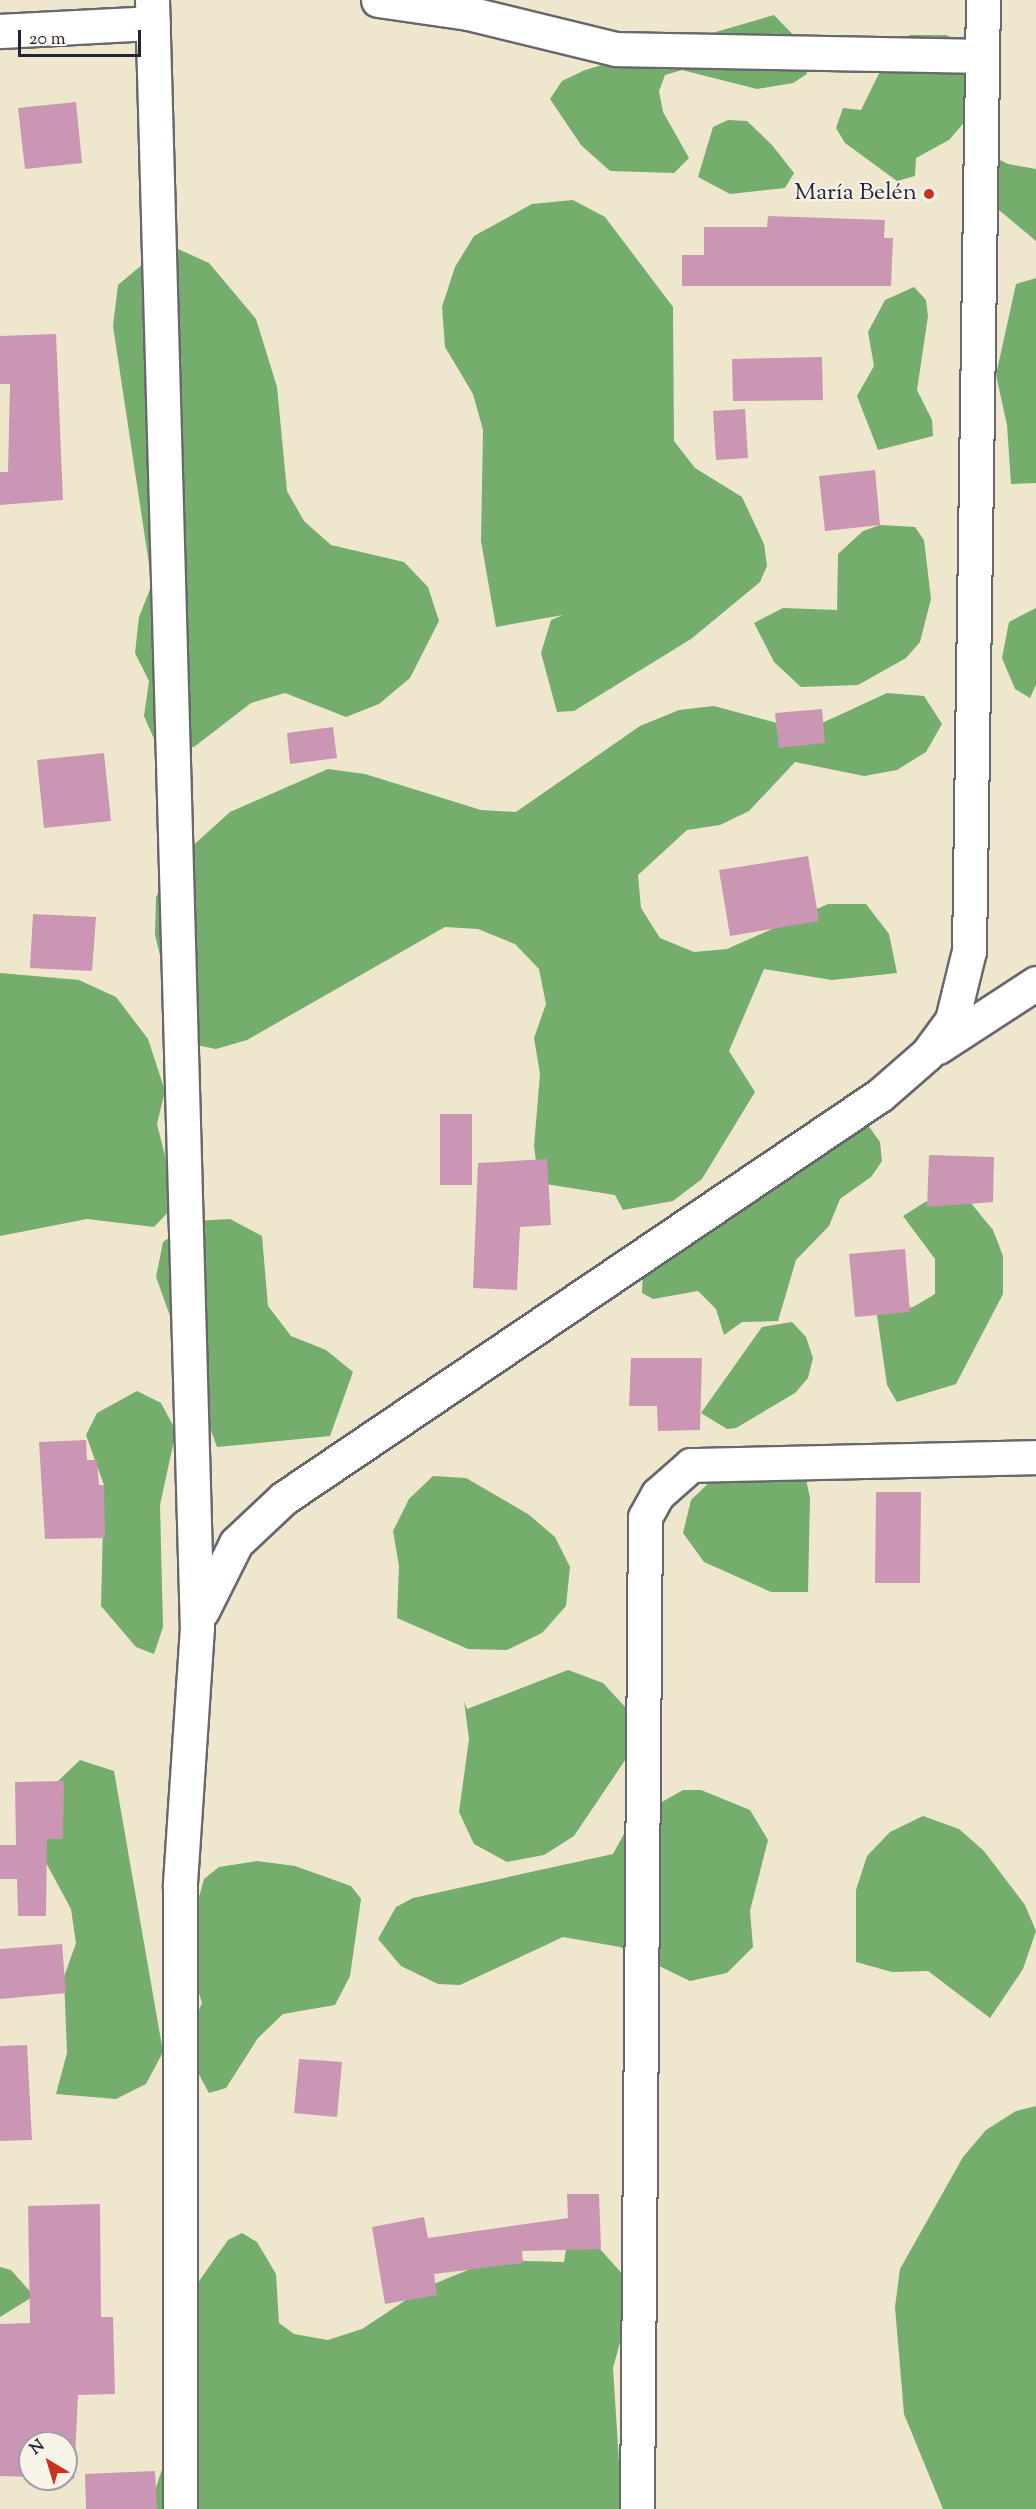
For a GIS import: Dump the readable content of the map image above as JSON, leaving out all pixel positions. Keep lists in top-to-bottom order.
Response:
{
  "places": ["María Belén"],
  "scale_bar": "20 m",
  "north": "top left"
}
